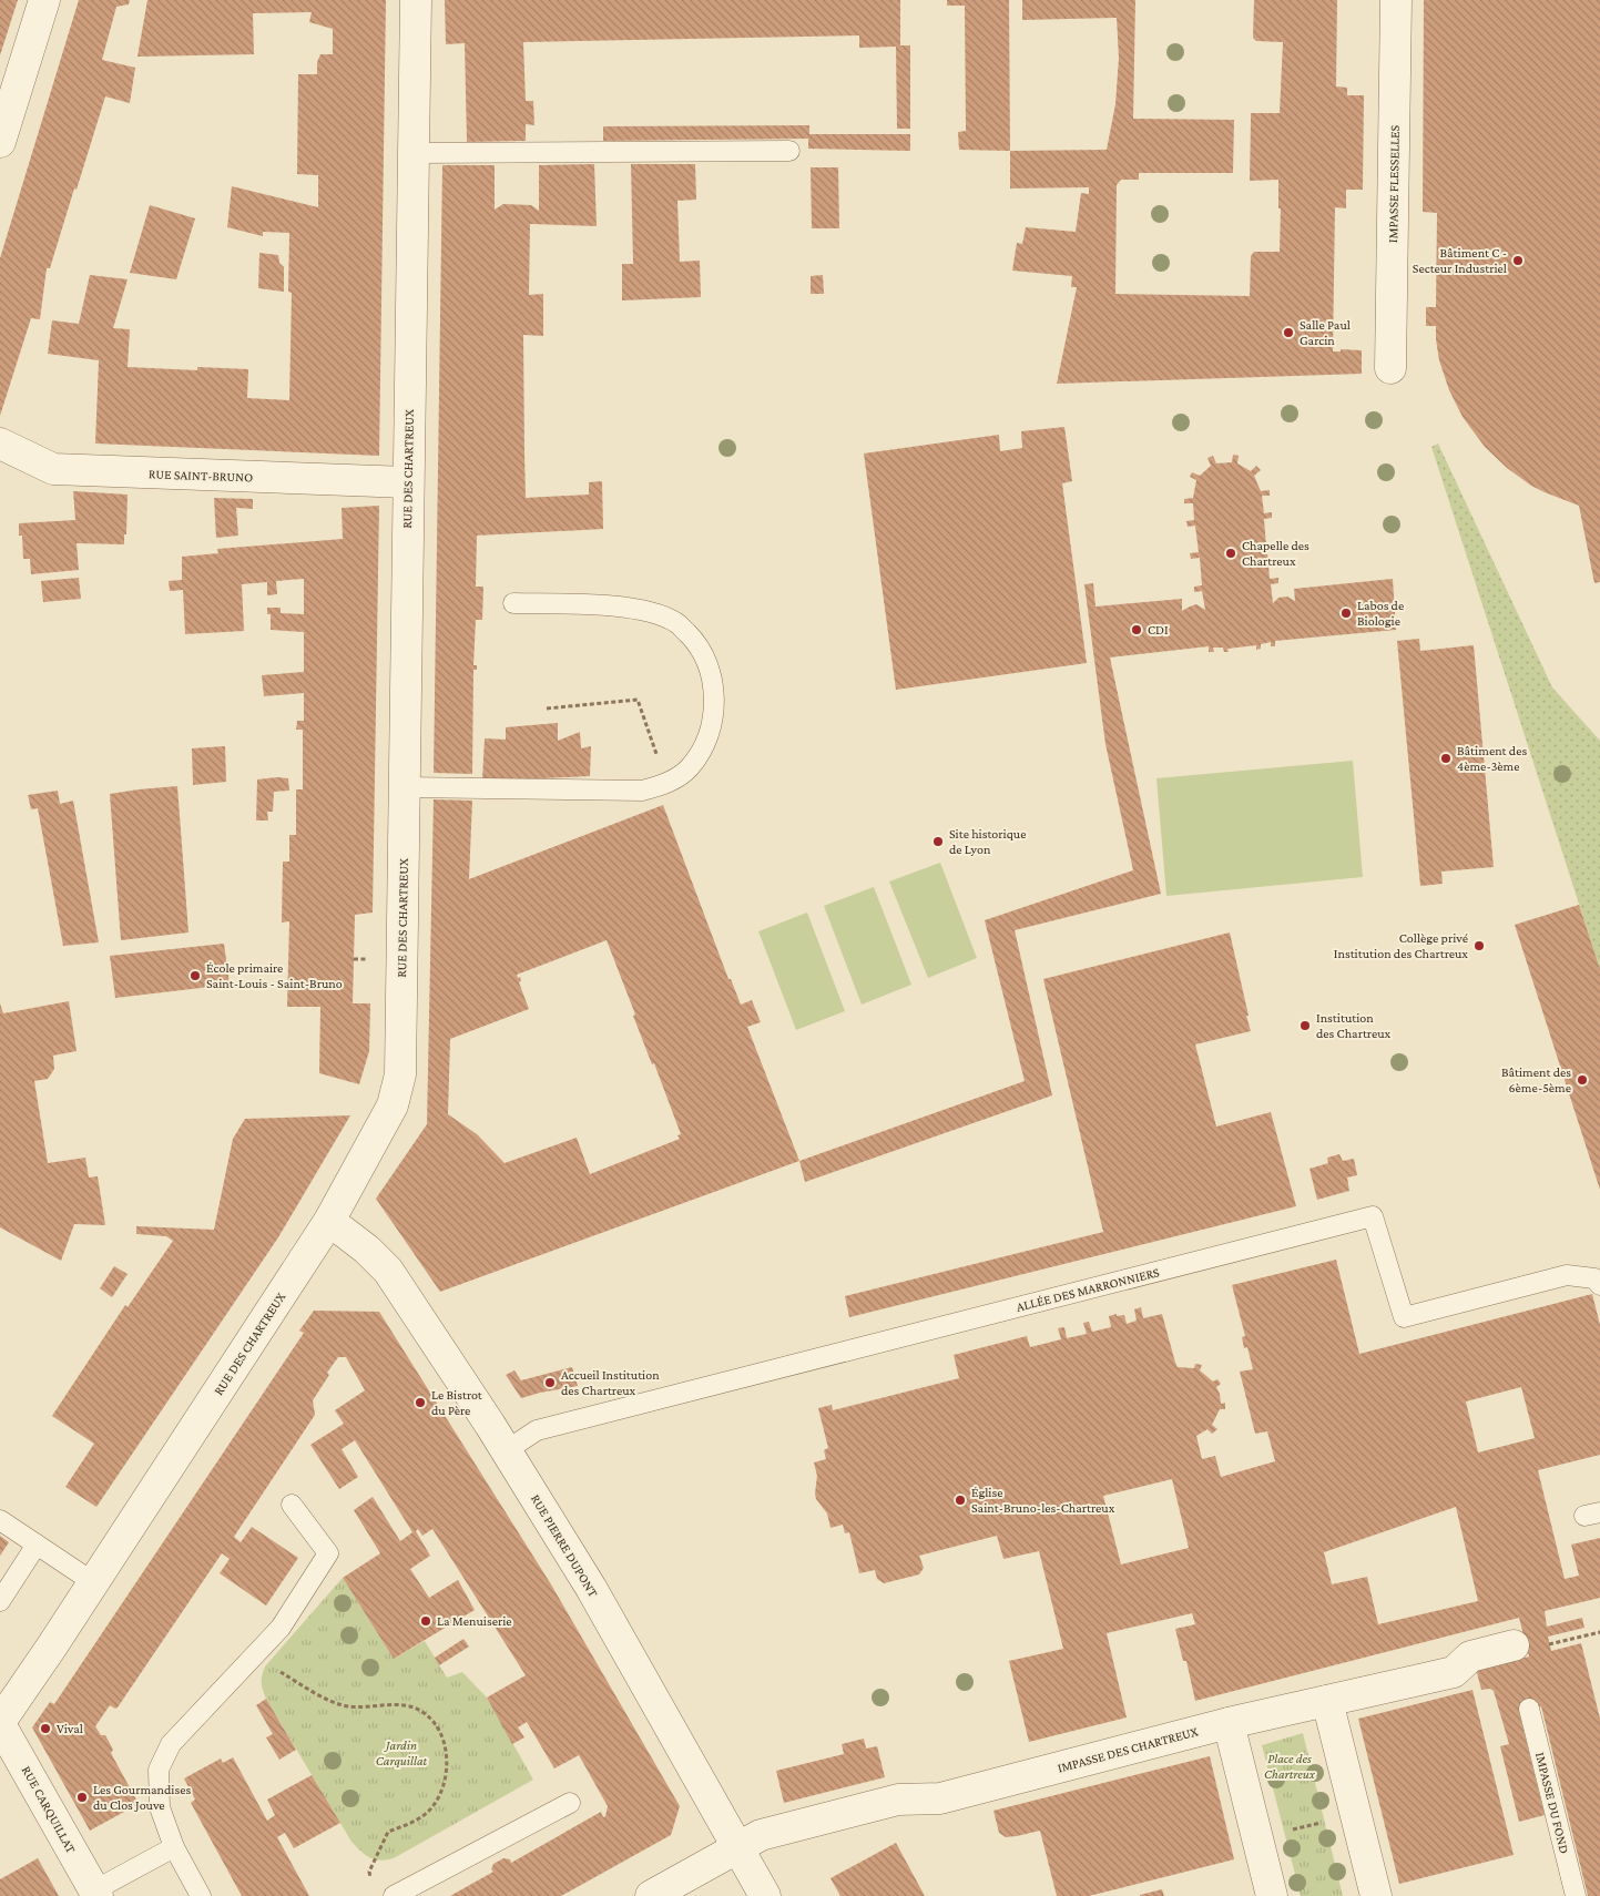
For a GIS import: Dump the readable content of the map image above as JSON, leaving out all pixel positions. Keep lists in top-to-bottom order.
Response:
{
  "streets": {
    "street": [
      "IMPASSE FLESSELLES",
      "RUE DES CHARTREUX",
      "RUE SAINT-BRUNO",
      "RUE PIERRE DUPONT",
      "IMPASSE DES CHARTREUX",
      "RUE CARQUILLAT"
    ],
    "lane": ["ALLÉE DES MARRONNIERS", "IMPASSE DU FOND"]
  },
  "crossings": [
    ["RUE DES CHARTREUX", "RUE SAINT-BRUNO"],
    ["RUE DES CHARTREUX", "RUE PIERRE DUPONT"],
    ["RUE DES CHARTREUX", "RUE CARQUILLAT"],
    ["ALLÉE DES MARRONNIERS", "RUE PIERRE DUPONT"],
    ["RUE PIERRE DUPONT", "IMPASSE DES CHARTREUX"]
  ],
  "parks": ["Jardin Carquillat", "Place des Chartreux"],
  "places": [
    "Bâtiment C - Secteur Industriel",
    "Salle Paul Garcin",
    "Chapelle des Chartreux",
    "Labos de Biologie",
    "CDI",
    "Bâtiment des 4ème-3ème",
    "Site historique de Lyon",
    "Collège privé Institution des Chartreux",
    "École primaire Saint-Louis - Saint-Bruno",
    "Institution des Chartreux",
    "Bâtiment des 6ème-5ème",
    "Accueil Institution des Chartreux",
    "Le Bistrot du Père",
    "Église Saint-Bruno-les-Chartreux",
    "La Menuiserie",
    "Vival",
    "Les Gourmandises du Clos Jouve"
  ]
}
